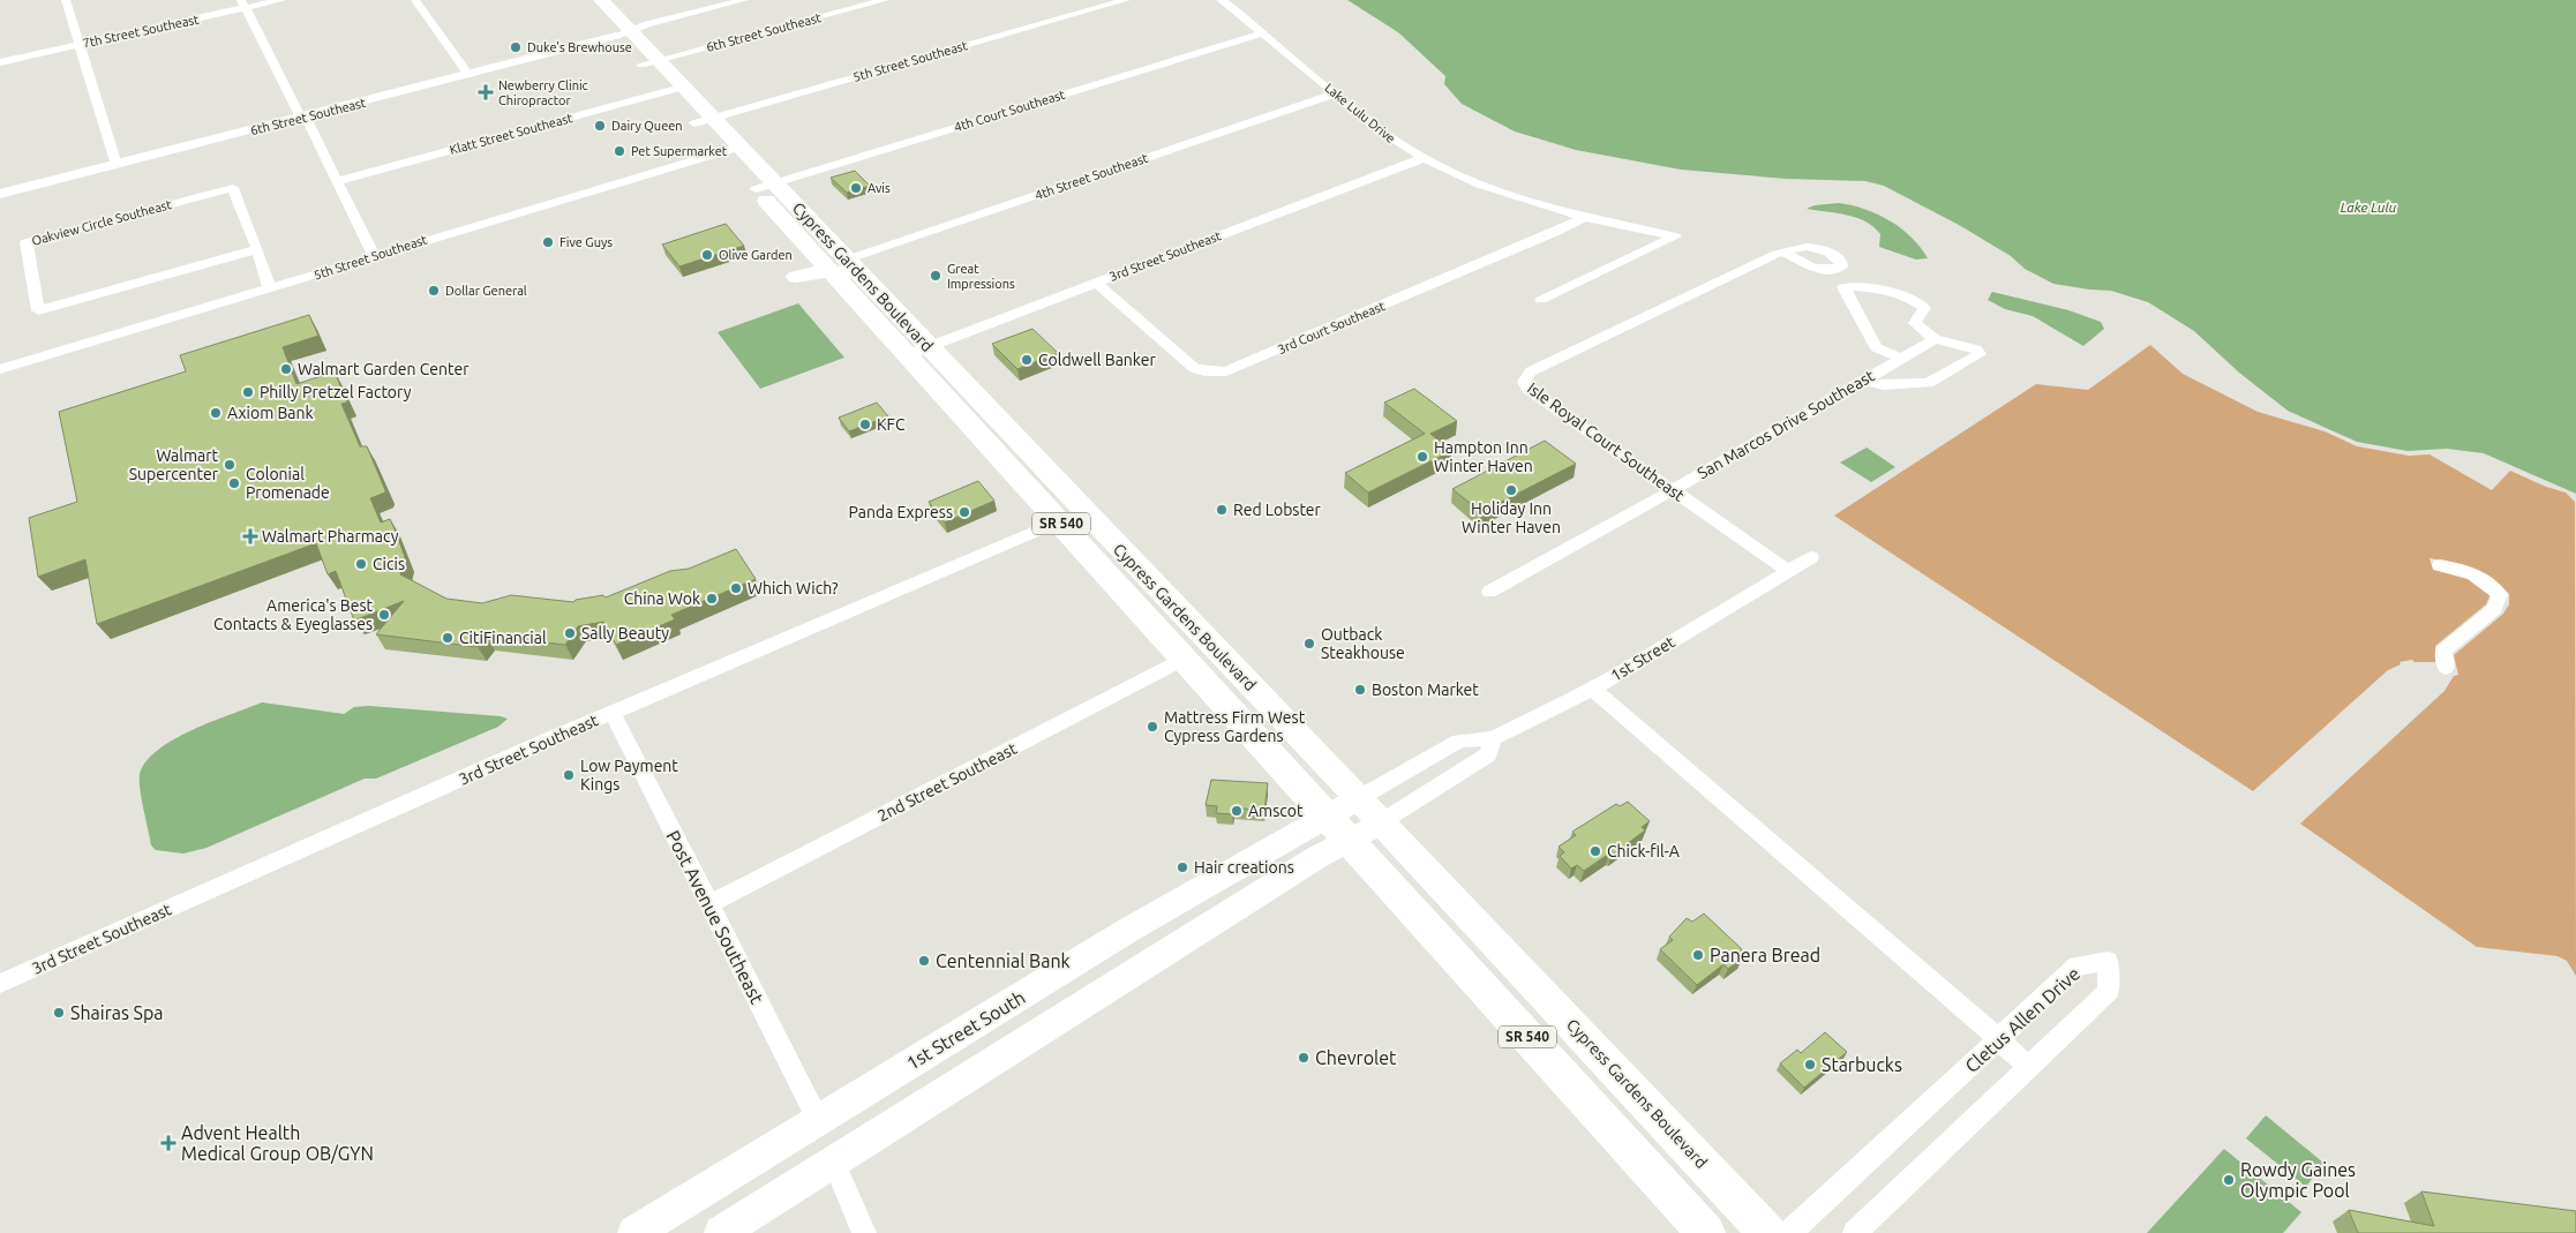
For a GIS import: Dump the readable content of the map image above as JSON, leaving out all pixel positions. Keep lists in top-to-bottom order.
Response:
{
  "streets": {
    "main road": ["Cypress Gardens Boulevard", "SR 540", "1st Street South"],
    "street": [
      "7th Street Southeast",
      "6th Street Southeast",
      "5th Street Southeast",
      "4th Court Southeast",
      "Lake Lulu Drive",
      "Klatt Street Southeast",
      "4th Street Southeast",
      "Oakview Circle Southeast",
      "3rd Street Southeast",
      "3rd Court Southeast",
      "San Marcos Drive Southeast",
      "Isle Royal Court Southeast",
      "1st Street",
      "2nd Street Southeast",
      "Post Avenue Southeast",
      "Cletus Allen Drive"
    ]
  },
  "crossings": [
    ["6th Street Southeast", "Cypress Gardens Boulevard"],
    ["5th Street Southeast", "Oakview Circle Southeast"],
    ["5th Street Southeast", "Cypress Gardens Boulevard"],
    ["4th Court Southeast", "Lake Lulu Drive"],
    ["4th Court Southeast", "Cypress Gardens Boulevard"],
    ["Lake Lulu Drive", "4th Street Southeast"],
    ["Lake Lulu Drive", "3rd Street Southeast"],
    ["Lake Lulu Drive", "3rd Court Southeast"],
    ["Klatt Street Southeast", "Cypress Gardens Boulevard"],
    ["4th Street Southeast", "Cypress Gardens Boulevard"],
    ["3rd Street Southeast", "Cypress Gardens Boulevard"],
    ["3rd Street Southeast", "3rd Court Southeast"],
    ["3rd Street Southeast", "Post Avenue Southeast"],
    ["Cypress Gardens Boulevard", "1st Street"],
    ["Cypress Gardens Boulevard", "2nd Street Southeast"],
    ["Cypress Gardens Boulevard", "1st Street South"],
    ["San Marcos Drive Southeast", "Isle Royal Court Southeast"],
    ["Isle Royal Court Southeast", "1st Street"],
    ["1st Street", "1st Street South"],
    ["2nd Street Southeast", "Post Avenue Southeast"],
    ["Post Avenue Southeast", "1st Street South"]
  ],
  "water": ["Lake Lulu"],
  "places": {
    "other": [
      "Duke's Brewhouse",
      "Dairy Queen",
      "Pet Supermarket",
      "Avis",
      "Five Guys",
      "Olive Garden",
      "Great Impressions",
      "Dollar General",
      "Coldwell Banker",
      "Walmart Garden Center",
      "Philly Pretzel Factory",
      "Axiom Bank",
      "KFC",
      "Hampton Inn Winter Haven",
      "Walmart Supercenter",
      "Colonial Promenade",
      "Holiday Inn Winter Haven",
      "Red Lobster",
      "Panda Express",
      "Cicis",
      "Which Wich?",
      "China Wok",
      "America's Best Contacts & Eyeglasses",
      "Sally Beauty",
      "CitiFinancial",
      "Outback Steakhouse",
      "Boston Market",
      "Mattress Firm West Cypress Gardens",
      "Low Payment Kings",
      "Amscot",
      "Chick-fil-A",
      "Hair creations",
      "Panera Bread",
      "Centennial Bank",
      "Shairas Spa",
      "Chevrolet",
      "Starbucks",
      "Rowdy Gaines Olympic Pool"
    ],
    "health": ["Newberry Clinic Chiropractor", "Walmart Pharmacy", "Advent Health Medical Group OB/GYN"]
  }
}
